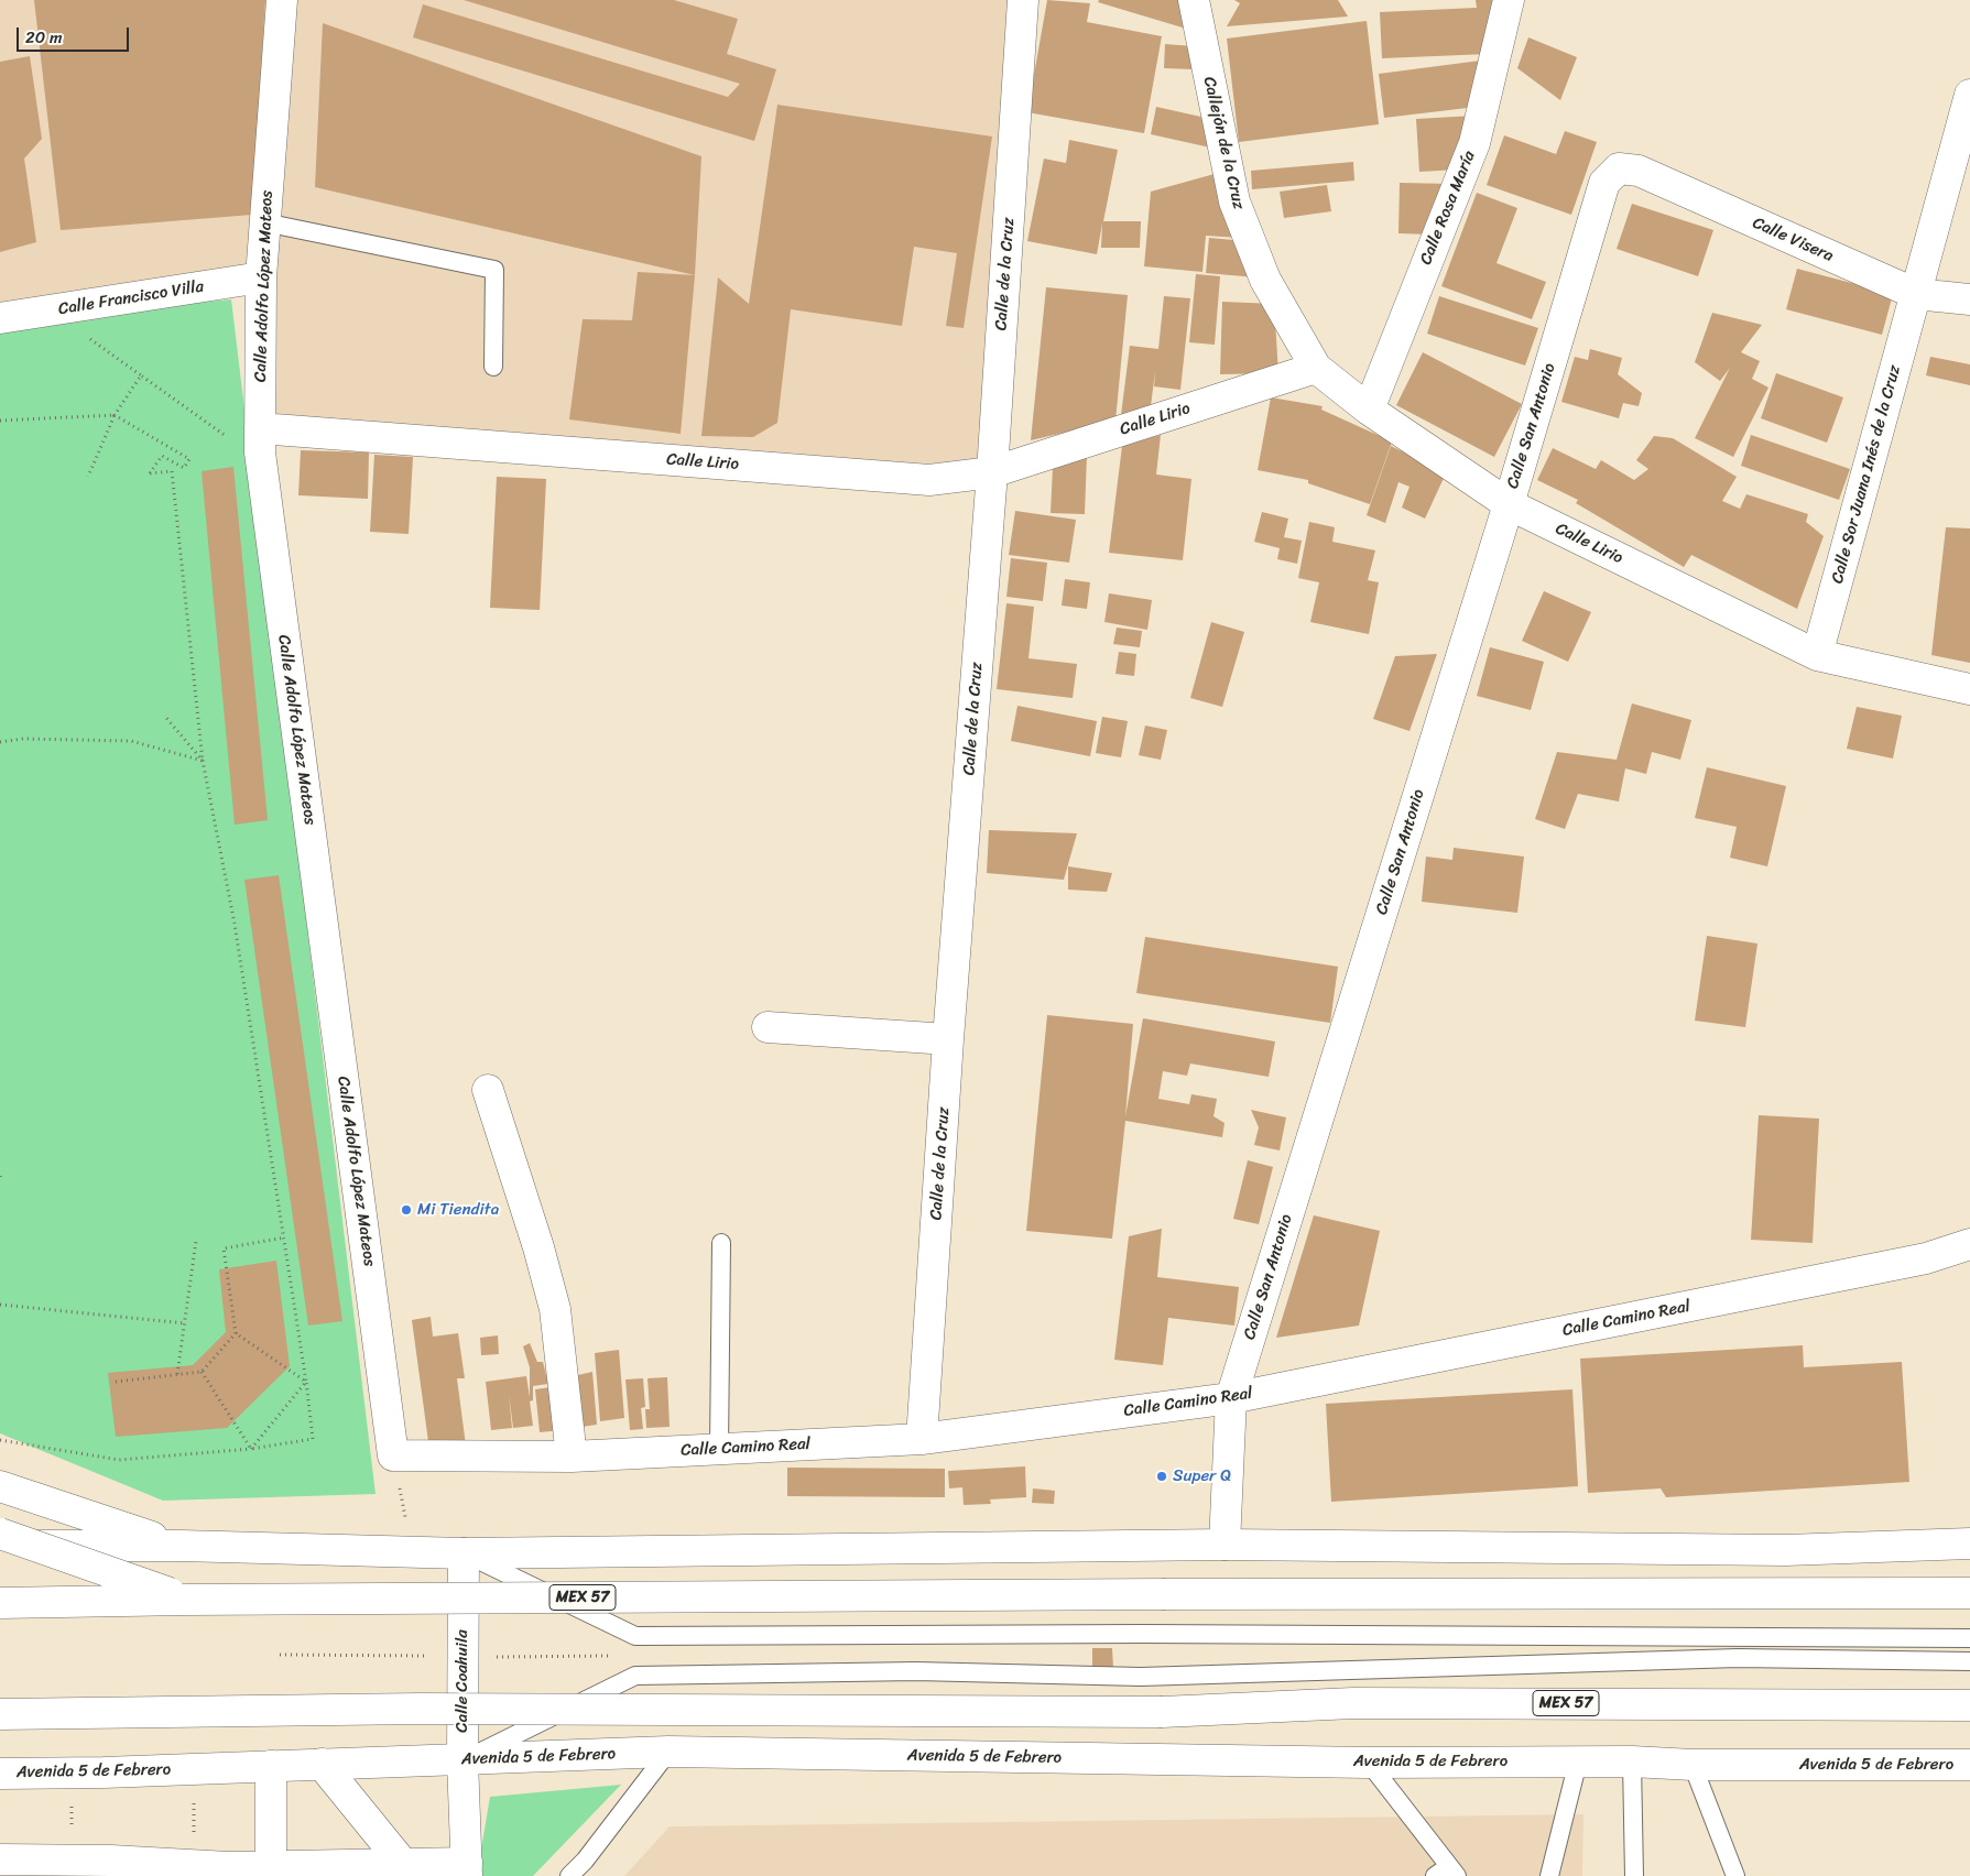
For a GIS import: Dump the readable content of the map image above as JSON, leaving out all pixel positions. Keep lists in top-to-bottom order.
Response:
{
  "streets": {
    "main road": [
      "Callejón de la Cruz",
      "Calle Rosa María",
      "Calle Visera",
      "Calle de la Cruz",
      "Calle Adolfo López Mateos",
      "Calle Francisco Villa",
      "Calle Lirio",
      "Calle San Antonio",
      "Calle Sor Juana Inés de la Cruz",
      "Calle Camino Real",
      "MEX 57",
      "Calle Coahuila",
      "Avenida 5 de Febrero"
    ]
  },
  "crossings": [
    ["Callejón de la Cruz", "Calle Lirio"],
    ["Calle Rosa María", "Calle Lirio"],
    ["Calle Visera", "Calle San Antonio"],
    ["Calle Visera", "Calle Sor Juana Inés de la Cruz"],
    ["Calle de la Cruz", "Calle Lirio"],
    ["Calle de la Cruz", "Calle Camino Real"],
    ["Calle Adolfo López Mateos", "Calle Francisco Villa"],
    ["Calle Adolfo López Mateos", "Calle Lirio"],
    ["Calle Adolfo López Mateos", "Calle Camino Real"],
    ["Calle Lirio", "Calle San Antonio"],
    ["Calle Lirio", "Calle Sor Juana Inés de la Cruz"],
    ["Calle San Antonio", "Calle Camino Real"],
    ["Calle Coahuila", "Avenida 5 de Febrero"]
  ],
  "places": ["Mi Tiendita", "Super Q"],
  "scale_bar": "20 m"
}
